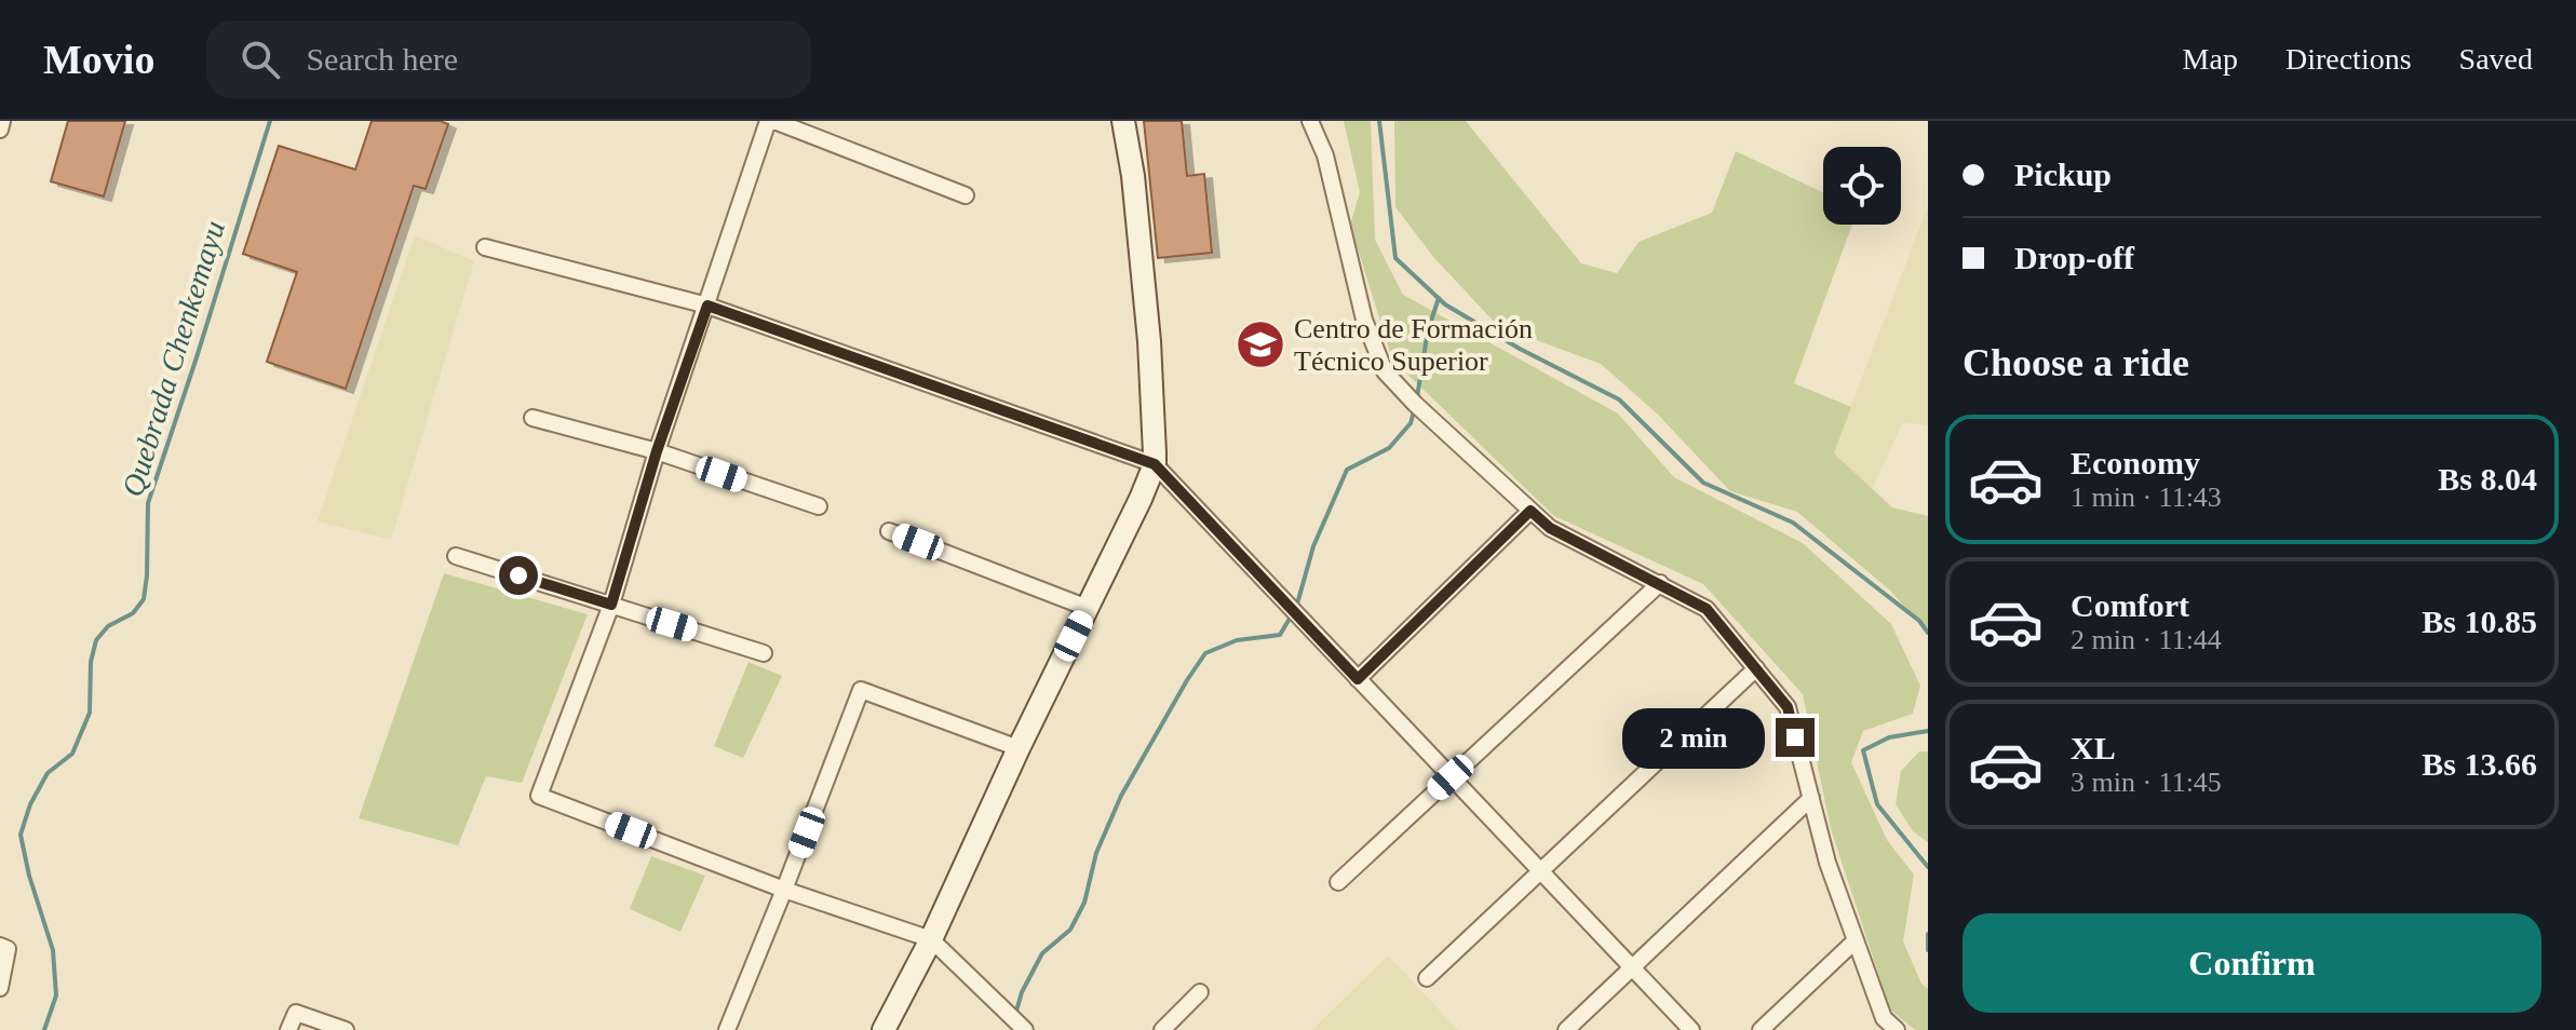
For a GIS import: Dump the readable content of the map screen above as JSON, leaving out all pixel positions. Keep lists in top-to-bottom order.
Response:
{
  "water": ["Quebrada Chenkemayu"],
  "places": {
    "school or university": ["Centro de Formación Técnico Superior"]
  },
  "page": {
    "header": "Movio",
    "search": "Search here",
    "nav": ["Map", "Directions", "Saved"],
    "banner": ["Pickup", "Drop-off"],
    "heading": "Choose a ride",
    "list": [
      {
        "name": "Economy",
        "note": "1 min · 11:43",
        "value": "Bs 8.04"
      },
      {
        "name": "Comfort",
        "note": "2 min · 11:44",
        "value": "Bs 10.85"
      },
      {
        "name": "XL",
        "note": "3 min · 11:45",
        "value": "Bs 13.66"
      }
    ],
    "bubble": "2 min",
    "buttons": "Confirm"
  }
}
